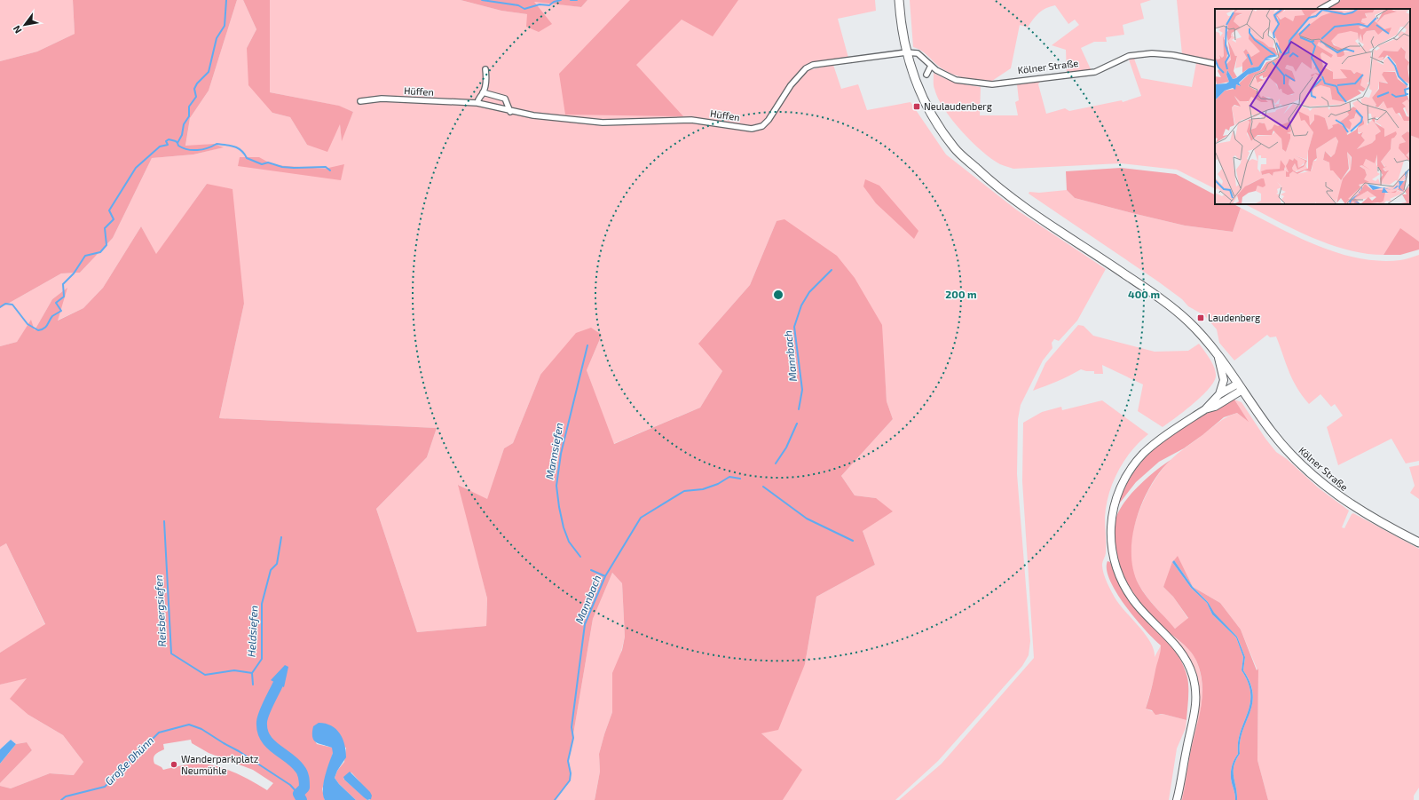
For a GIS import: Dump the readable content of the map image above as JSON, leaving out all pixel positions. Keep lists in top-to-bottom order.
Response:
{
  "streets": {
    "main road": ["Kölner Straße"],
    "street": ["Hüffen"]
  },
  "crossings": [
    ["Kölner Straße", "Hüffen"]
  ],
  "water": [
    "Mannbach",
    "Mannsiefen",
    "Reisbergsiefen",
    "Heldsiefen",
    "Große Dhünn"
  ],
  "places": {
    "transit": ["Neulaudenberg", "Laudenberg"],
    "other": ["Wanderparkplatz Neumühle"]
  },
  "north": "bottom left",
  "rings": ["200 m", "400 m"]
}
